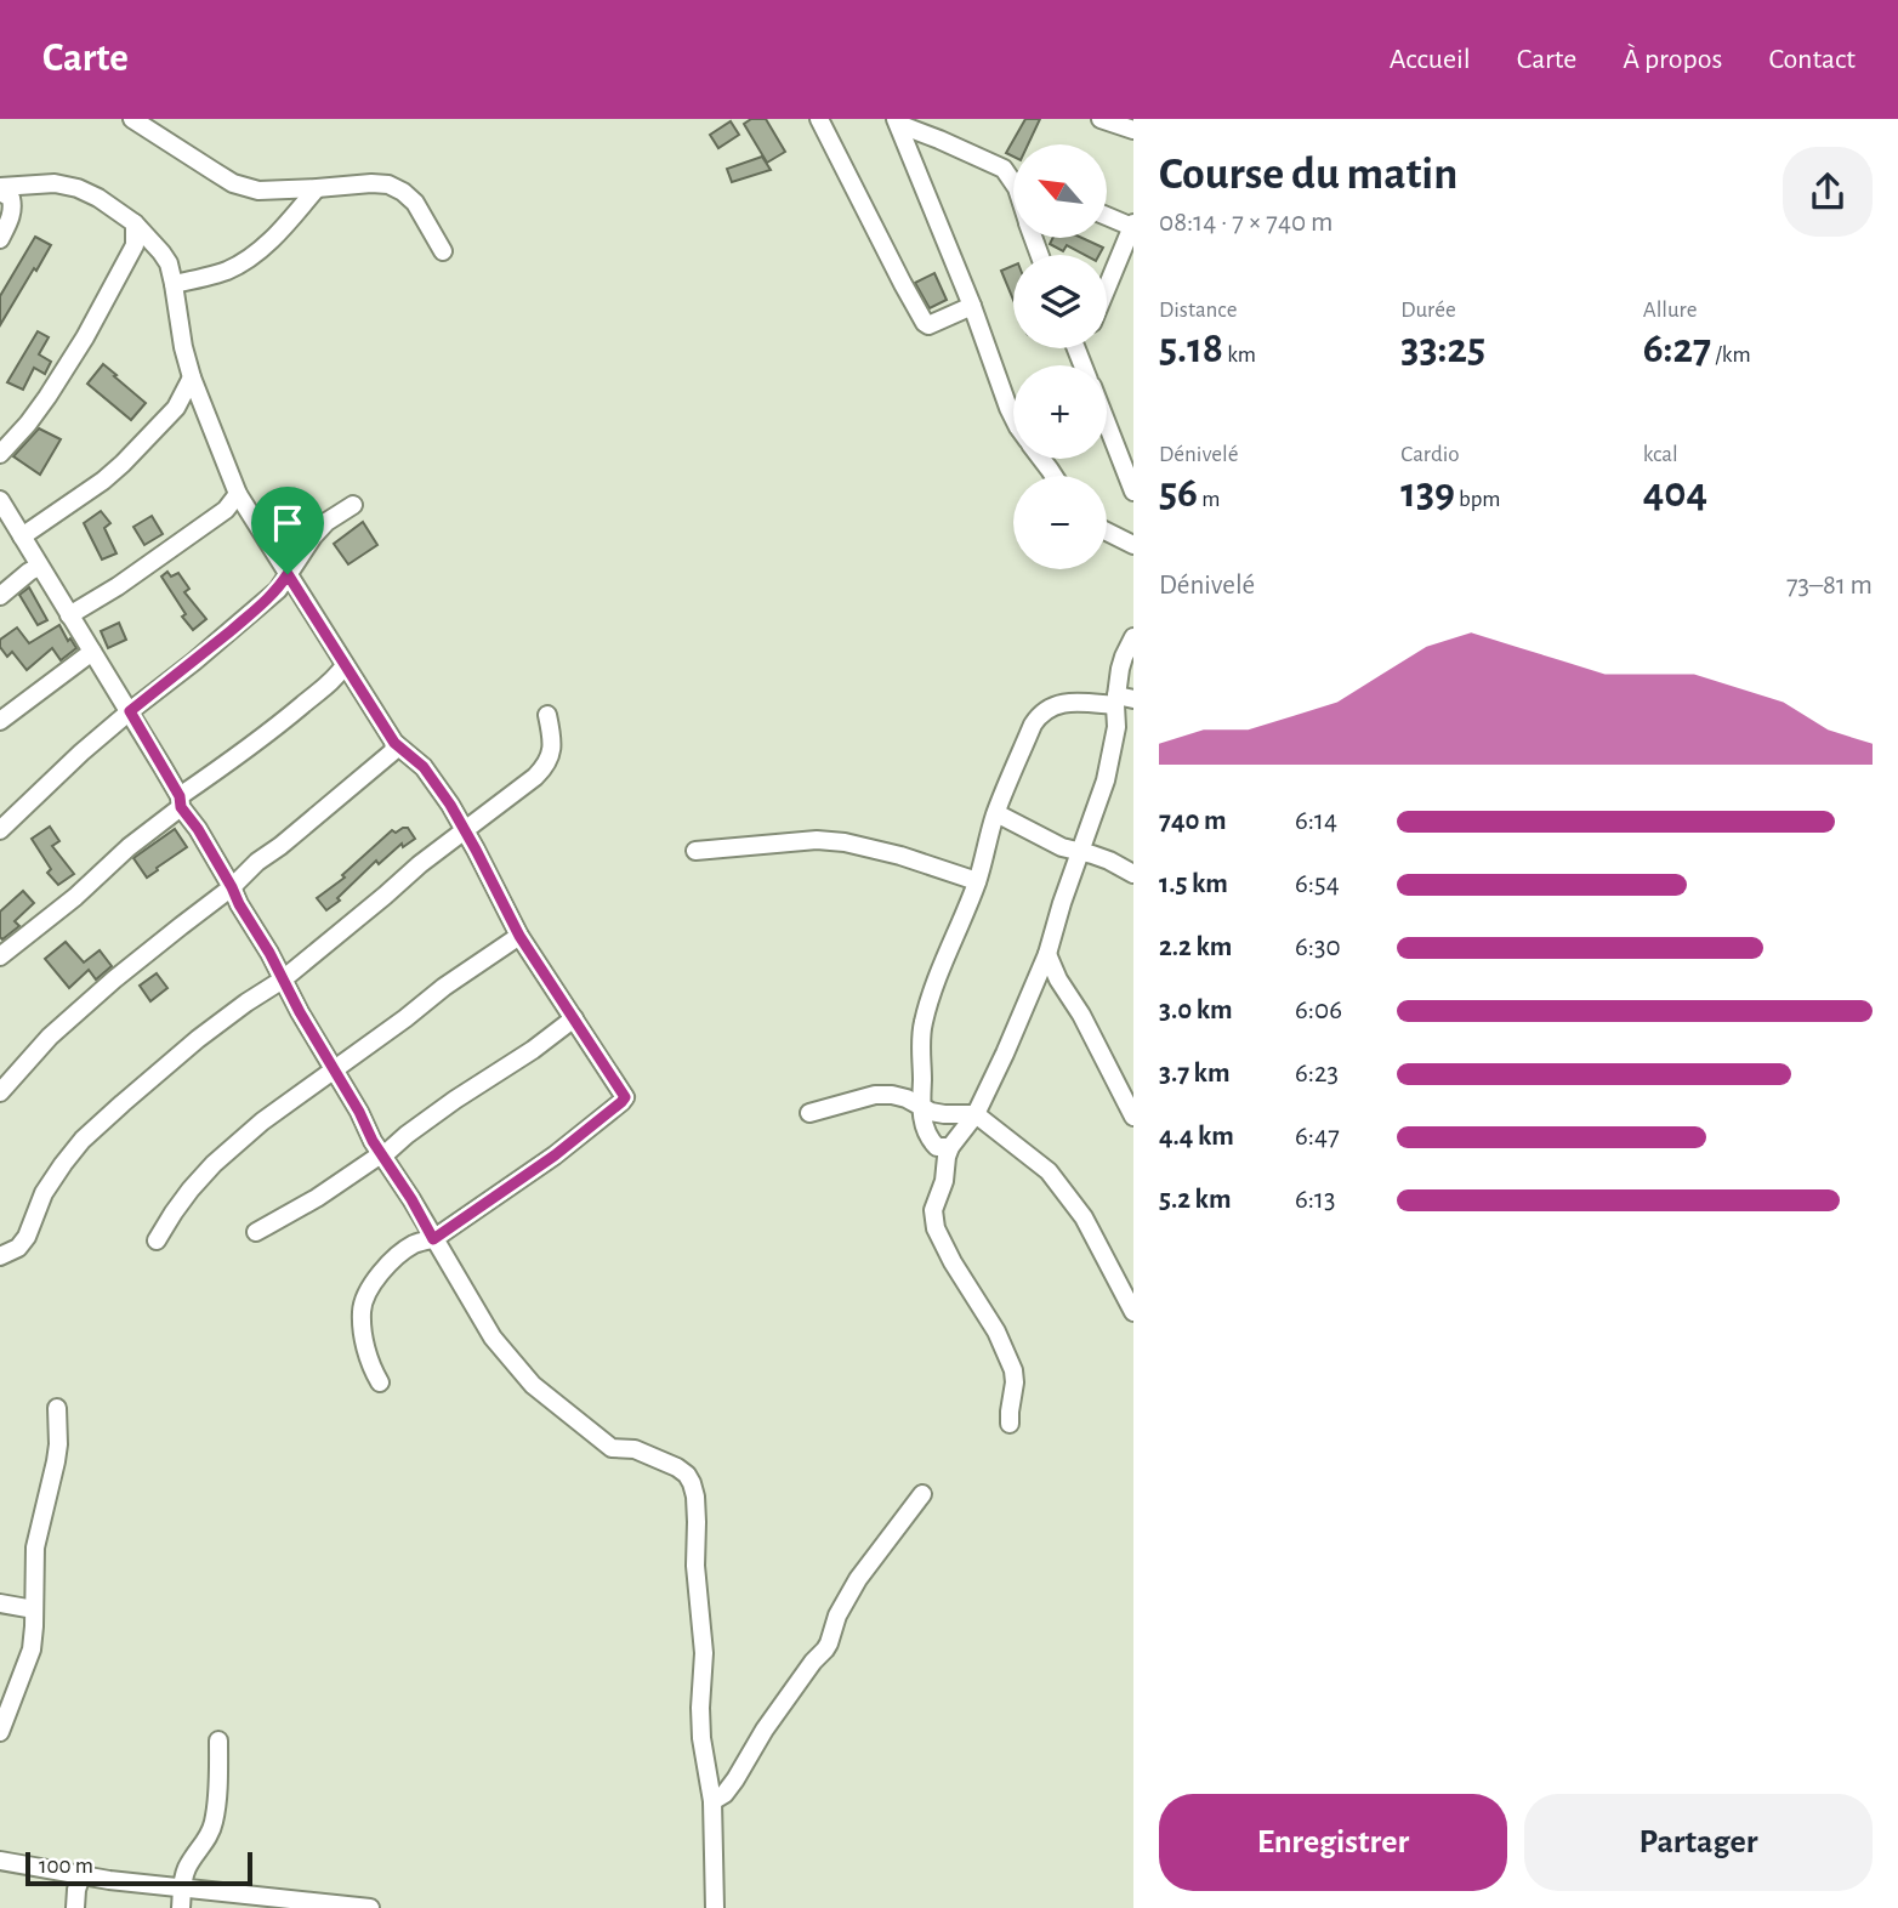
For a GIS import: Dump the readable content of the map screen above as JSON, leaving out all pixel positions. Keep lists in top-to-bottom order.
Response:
{
  "scale_bar": "100 m",
  "north": "top left",
  "page": {
    "header": "Carte",
    "nav": [
      "Accueil",
      "Carte",
      "À propos",
      "Contact"
    ],
    "heading": ["Course du matin", "08:14 · 7 × 740 m"],
    "map_buttons": ["+", "−"],
    "stats": [
      ["Distance", "5.18 km"],
      ["Durée", "33:25"],
      ["Allure", "6:27 /km"],
      ["Dénivelé", "56 m"],
      ["Cardio", "139 bpm"],
      ["kcal", "404"]
    ],
    "chart": ["Dénivelé", "73–81 m"],
    "list": [
      {
        "name": "740 m",
        "note": "6:14"
      },
      {
        "name": "1.5 km",
        "note": "6:54"
      },
      {
        "name": "2.2 km",
        "note": "6:30"
      },
      {
        "name": "3.0 km",
        "note": "6:06"
      },
      {
        "name": "3.7 km",
        "note": "6:23"
      },
      {
        "name": "4.4 km",
        "note": "6:47"
      },
      {
        "name": "5.2 km",
        "note": "6:13"
      }
    ],
    "buttons": ["Enregistrer", "Partager"],
    "scale": "100 m"
  }
}
